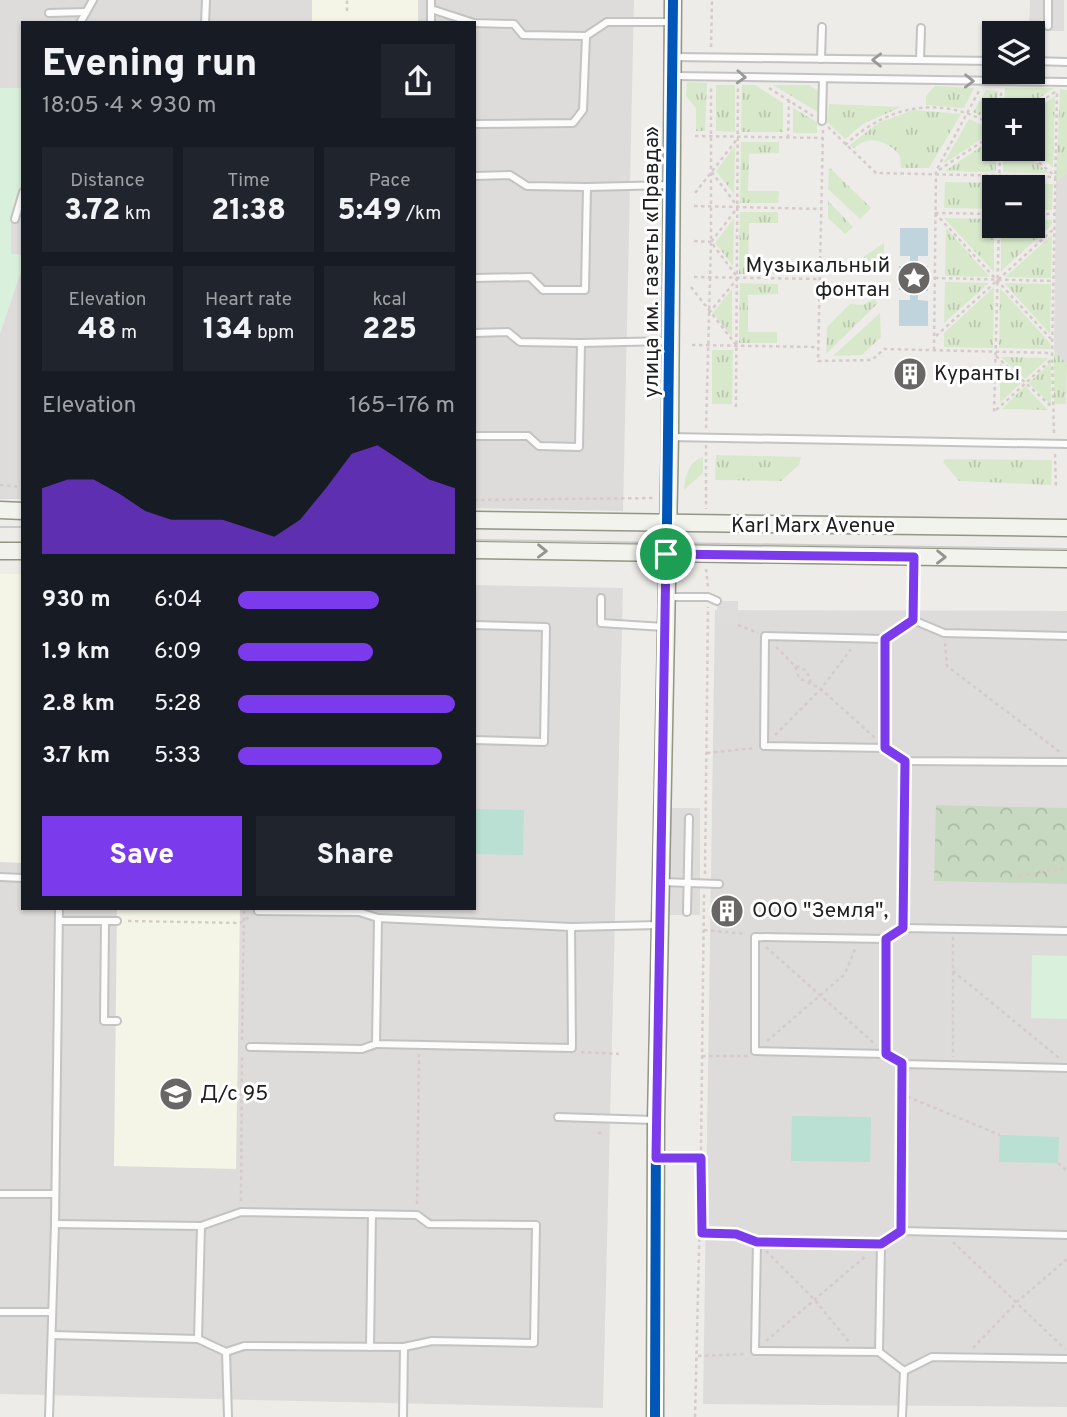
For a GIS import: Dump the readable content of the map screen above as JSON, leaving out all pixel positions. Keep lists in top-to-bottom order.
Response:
{
  "streets": {
    "street": ["улица им. газеты «Правда»", "Karl Marx Avenue"]
  },
  "crossings": [
    ["улица им. газеты «Правда»", "Karl Marx Avenue"]
  ],
  "places": {
    "place": ["Музыкальный фонтан"],
    "building": ["Куранты", "ООО \"Земля\","],
    "school or university": ["Д/с 95"]
  },
  "page": {
    "map_buttons": ["+", "−"],
    "heading": ["Evening run", "18:05 · 4 × 930 m"],
    "stats": [
      ["Distance", "3.72 km"],
      ["Time", "21:38"],
      ["Pace", "5:49 /km"],
      ["Elevation", "48 m"],
      ["Heart rate", "134 bpm"],
      ["kcal", "225"]
    ],
    "chart": ["Elevation", "165–176 m"],
    "list": [
      {
        "name": "930 m",
        "note": "6:04"
      },
      {
        "name": "1.9 km",
        "note": "6:09"
      },
      {
        "name": "2.8 km",
        "note": "5:28"
      },
      {
        "name": "3.7 km",
        "note": "5:33"
      }
    ],
    "buttons": ["Save", "Share"]
  }
}
